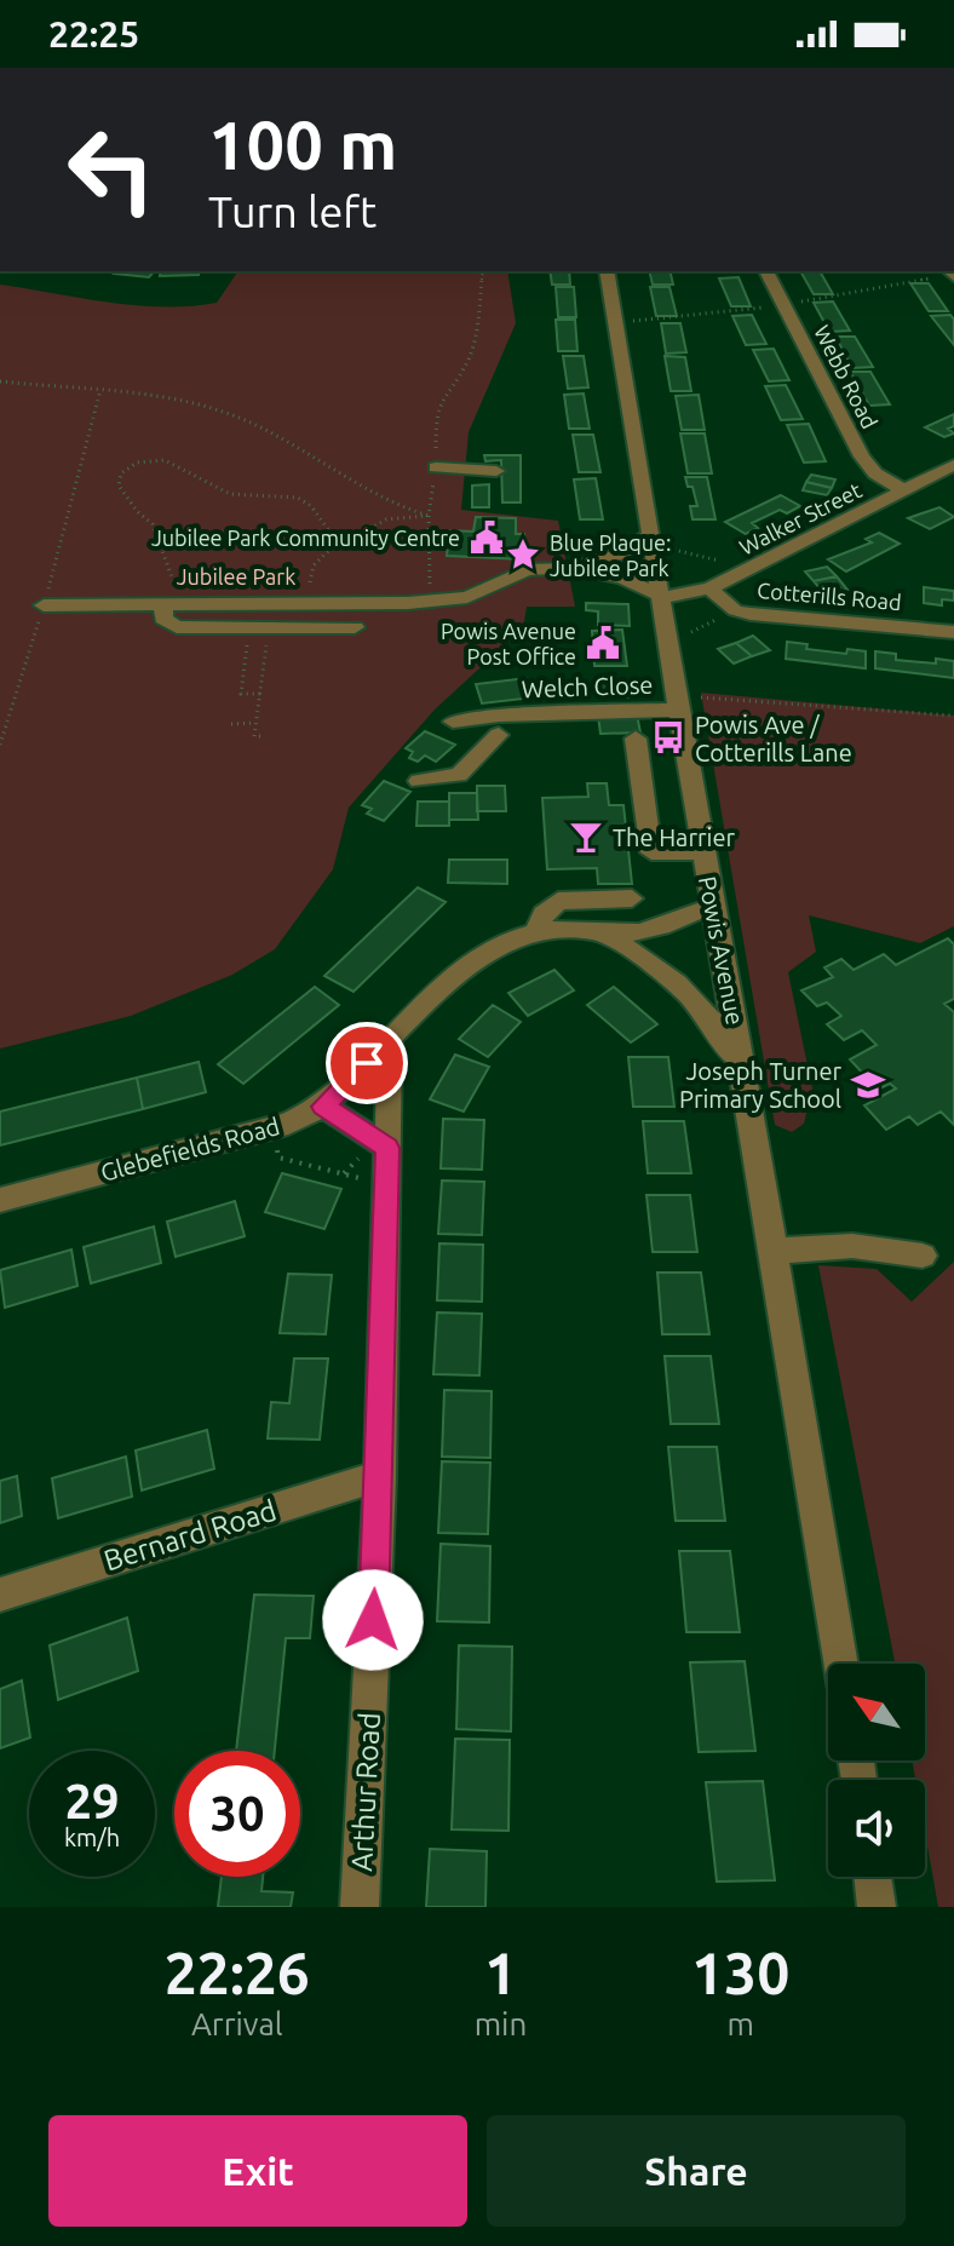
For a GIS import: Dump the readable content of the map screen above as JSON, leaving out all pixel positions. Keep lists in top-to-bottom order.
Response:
{
  "streets": {
    "street": [
      "Webb Road",
      "Walker Street",
      "Cotterills Road",
      "Welch Close",
      "Powis Avenue",
      "Glebefields Road",
      "Bernard Road",
      "Arthur Road"
    ]
  },
  "crossings": [
    ["Webb Road", "Walker Street"],
    ["Walker Street", "Cotterills Road"],
    ["Walker Street", "Powis Avenue"],
    ["Welch Close", "Powis Avenue"],
    ["Powis Avenue", "Glebefields Road"],
    ["Glebefields Road", "Arthur Road"],
    ["Bernard Road", "Arthur Road"]
  ],
  "parks": ["Jubilee Park"],
  "places": {
    "public building": ["Jubilee Park Community Centre", "Powis Avenue Post Office"],
    "place": ["Blue Plaque: Jubilee Park"],
    "bus stop": ["Powis Ave / Cotterills Lane"],
    "bar": ["The Harrier"],
    "school or university": ["Joseph Turner Primary School"]
  },
  "north": "top left",
  "page": {
    "status": "22:25",
    "turn": ["100 m", "Turn left"],
    "speed": "29 km/h",
    "limit": "30",
    "eta": [
      "22:26",
      "Arrival",
      "1",
      "min",
      "130",
      "m"
    ],
    "buttons": ["Exit", "Share"]
  }
}
